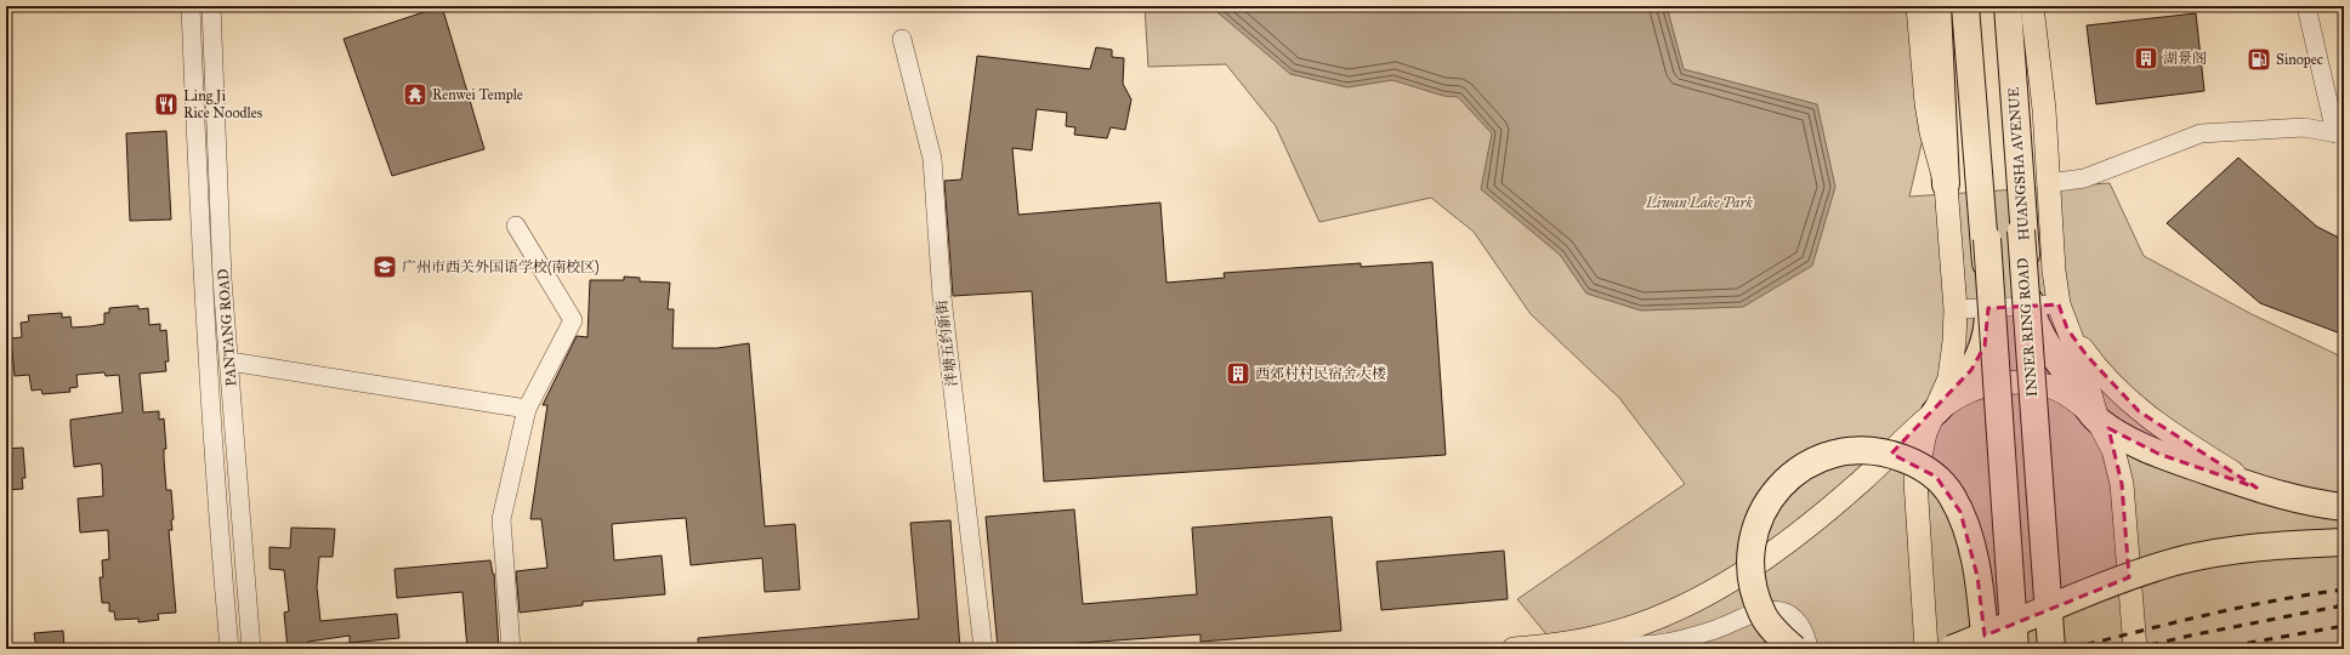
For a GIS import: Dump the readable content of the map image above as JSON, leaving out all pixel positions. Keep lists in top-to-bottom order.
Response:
{
  "streets": {
    "highway": ["HUANGSHA AVENUE", "INNER RING ROAD"],
    "street": ["PANTANG ROAD", "泮塘五约新街"]
  },
  "crossings": [
    ["HUANGSHA AVENUE", "INNER RING ROAD"]
  ],
  "parks": ["Liwan Lake Park"],
  "places": {
    "building": ["湖景阁", "西郊村村民宿舍大楼"],
    "fuel station": ["Sinopec"],
    "temple": ["Renwei Temple"],
    "restaurant": ["Ling Ji Rice Noodles"],
    "school or university": ["广州市西关外国语学校(南校区)"]
  }
}
